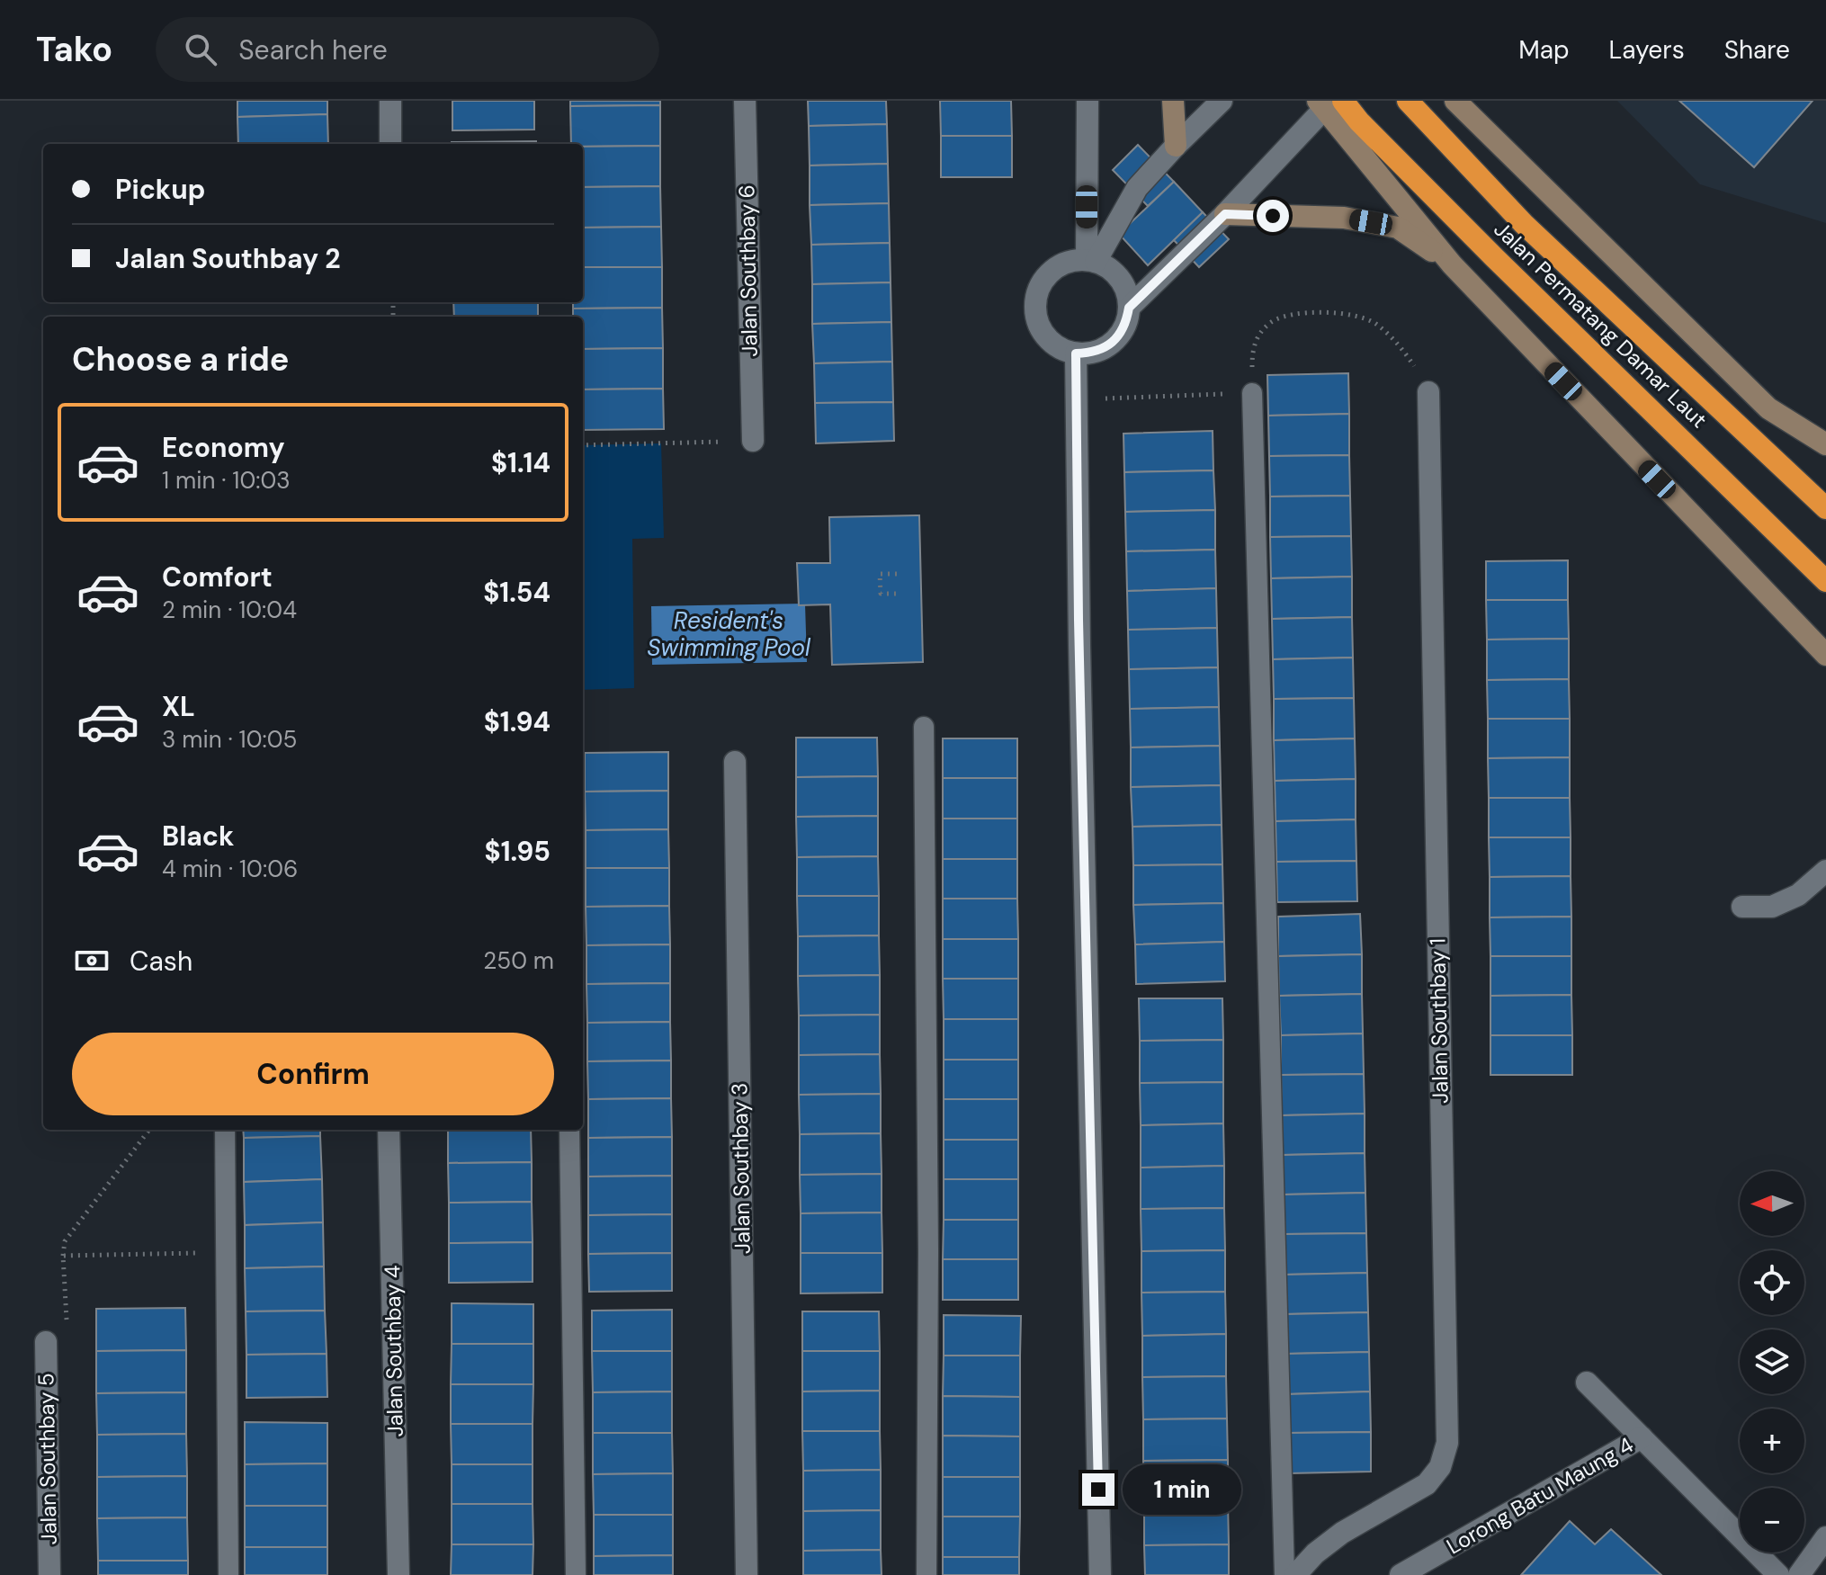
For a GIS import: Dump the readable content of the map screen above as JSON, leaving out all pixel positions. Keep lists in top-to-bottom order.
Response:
{
  "streets": {
    "highway": ["Jalan Permatang Damar Laut"],
    "street": [
      "Jalan Southbay 6",
      "Jalan Southbay 1",
      "Jalan Southbay 3",
      "Jalan Southbay 4",
      "Jalan Southbay 5",
      "Lorong Batu Maung 4"
    ]
  },
  "water": ["Resident's Swimming Pool"],
  "north": "left",
  "page": {
    "header": "Tako",
    "search": "Search here",
    "nav": ["Map", "Layers", "Share"],
    "banner": ["Pickup", "Jalan Southbay 2"],
    "heading": "Choose a ride",
    "list": [
      {
        "name": "Economy",
        "note": "1 min · 10:03",
        "value": "$1.14"
      },
      {
        "name": "Comfort",
        "note": "2 min · 10:04",
        "value": "$1.54"
      },
      {
        "name": "XL",
        "note": "3 min · 10:05",
        "value": "$1.94"
      },
      {
        "name": "Black",
        "note": "4 min · 10:06",
        "value": "$1.95"
      }
    ],
    "pay": ["Cash", "250 m"],
    "buttons": "Confirm",
    "map_buttons": ["+", "−"],
    "bubble": "1 min"
  }
}
